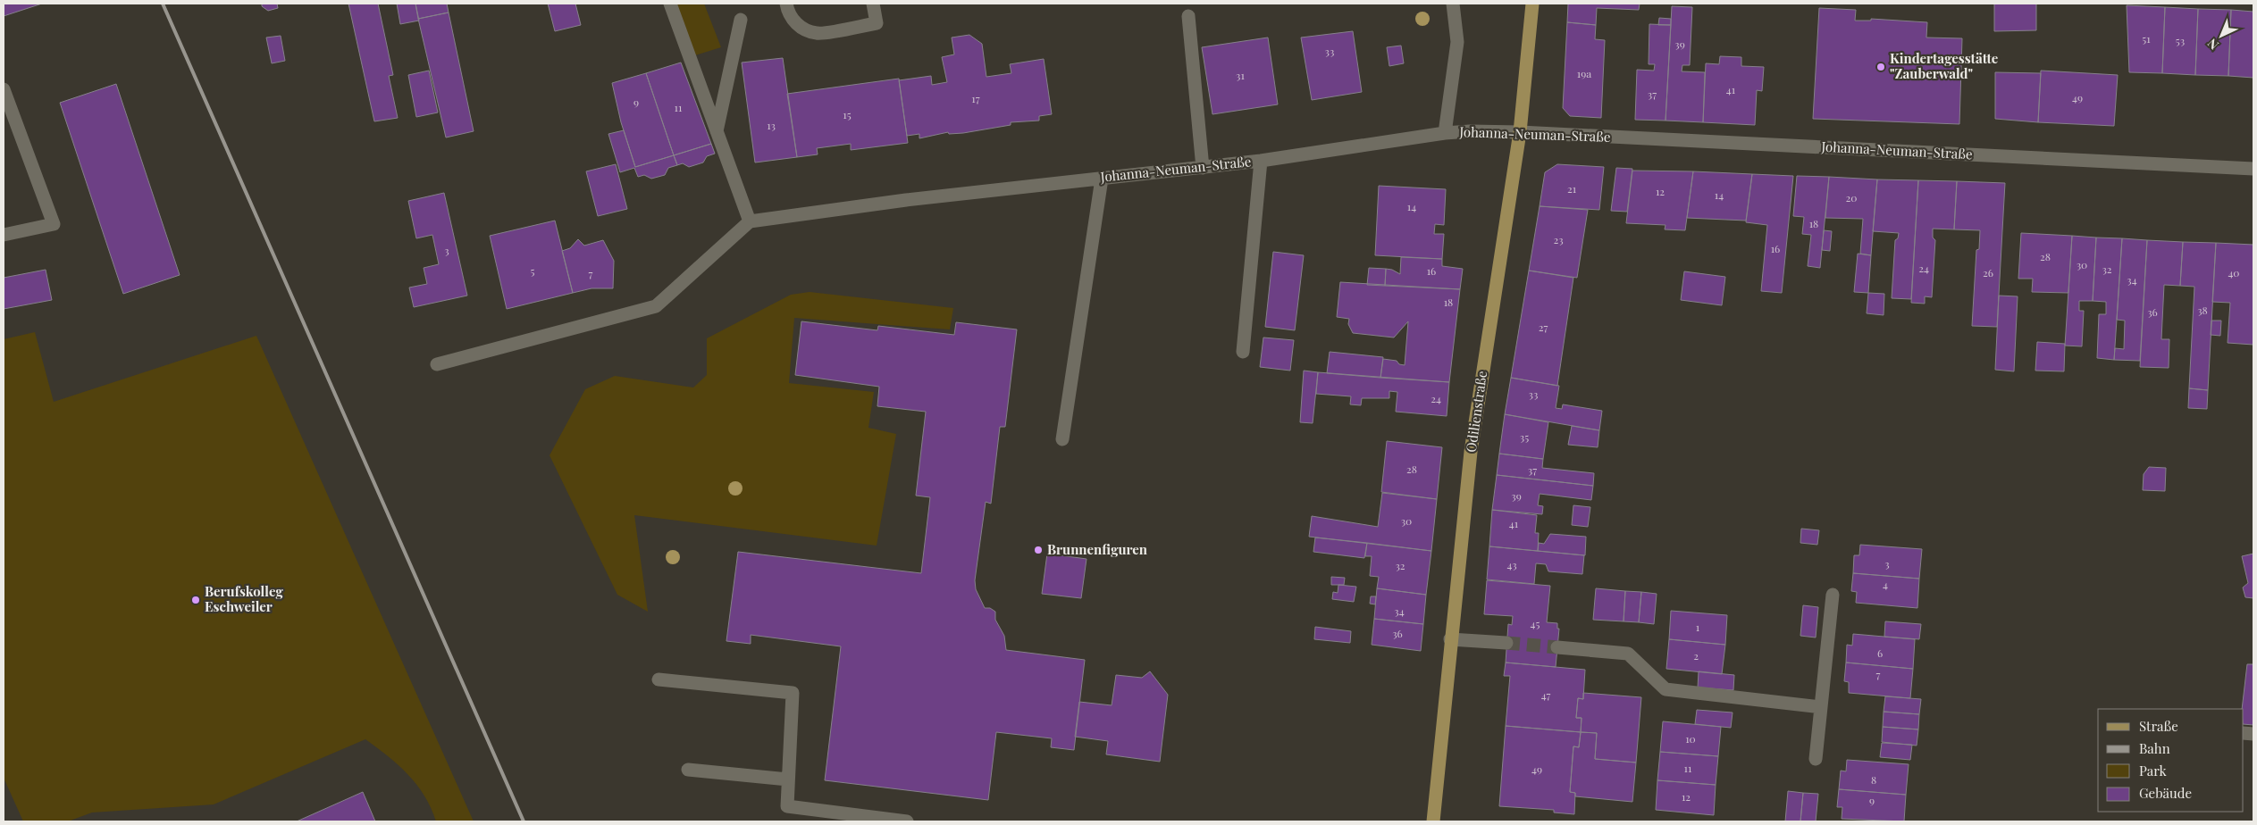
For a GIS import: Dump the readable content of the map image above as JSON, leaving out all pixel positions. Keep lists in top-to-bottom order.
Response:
{
  "streets": {
    "main road": ["Odilienstraße"],
    "street": ["Johanna-Neuman-Straße"]
  },
  "crossings": [
    ["Johanna-Neuman-Straße", "Odilienstraße"]
  ],
  "places": ["Kindertagesstätte \"Zauberwald\"", "Brunnenfiguren", "Berufskolleg Eschweiler"],
  "house_numbers": [
    "51",
    "53",
    "39",
    "33",
    "19a",
    "31",
    "41",
    "37",
    "49",
    "17",
    "9",
    "11",
    "15",
    "13",
    "21",
    "12",
    "14",
    "20",
    "14",
    "18",
    "23",
    "16",
    "3",
    "28",
    "30",
    "24",
    "32",
    "5",
    "16",
    "26",
    "40",
    "7",
    "34",
    "18",
    "38",
    "36",
    "27",
    "33",
    "24",
    "35",
    "28",
    "37",
    "39",
    "30",
    "41",
    "3",
    "43",
    "32",
    "4",
    "34",
    "45",
    "1",
    "36",
    "6",
    "2",
    "7",
    "47",
    "10",
    "11",
    "49",
    "8",
    "12",
    "9"
  ],
  "legend": [
    "Straße",
    "Bahn",
    "Park",
    "Gebäude"
  ],
  "north": "bottom left"
}
